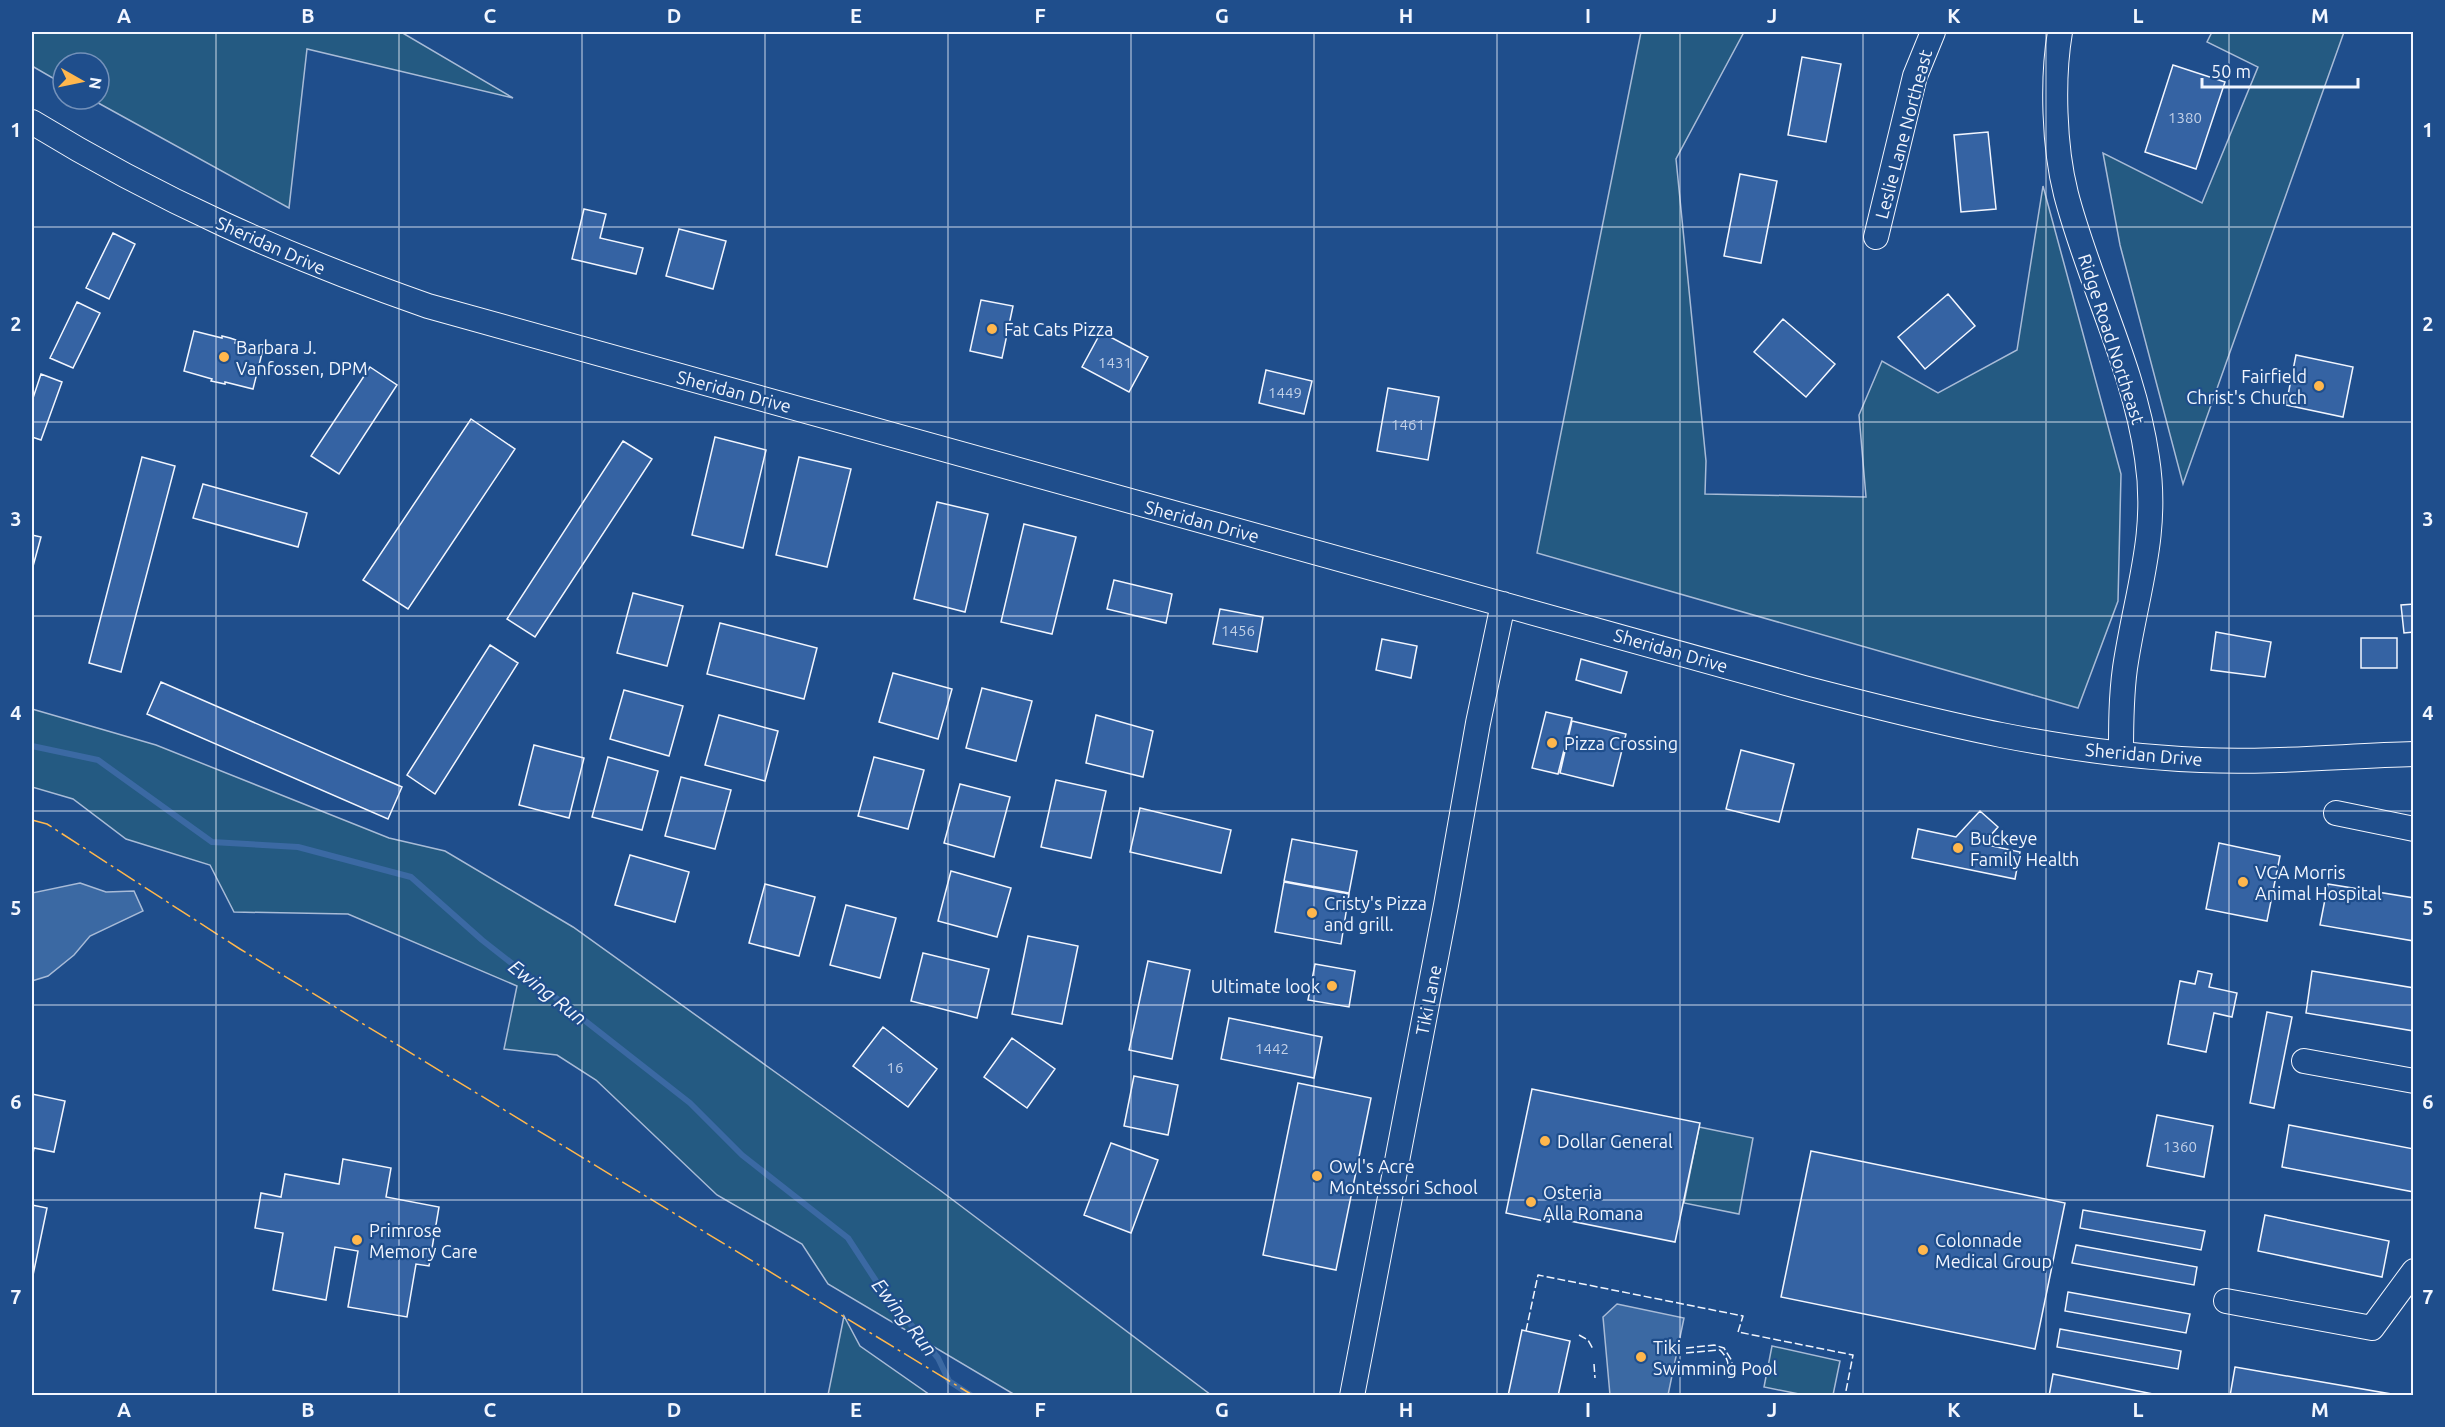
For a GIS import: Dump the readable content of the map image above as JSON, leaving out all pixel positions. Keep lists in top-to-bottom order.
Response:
{
  "streets": {
    "street": [
      "Leslie Lane Northeast",
      "Sheridan Drive",
      "Ridge Road Northeast",
      "Tiki Lane"
    ]
  },
  "crossings": [
    ["Sheridan Drive", "Ridge Road Northeast"],
    ["Sheridan Drive", "Tiki Lane"]
  ],
  "water": ["Ewing Run"],
  "places": [
    "Fat Cats Pizza",
    "Barbara J. Vanfossen, DPM",
    "Fairfield Christ's Church",
    "Pizza Crossing",
    "Buckeye Family Health",
    "VCA Morris Animal Hospital",
    "Cristy's Pizza and grill.",
    "Ultimate look",
    "Dollar General",
    "Owl's Acre Montessori School",
    "Osteria Alla Romana",
    "Primrose Memory Care",
    "Colonnade Medical Group",
    "Tiki Swimming Pool"
  ],
  "house_numbers": [
    "1380",
    "1431",
    "1449",
    "1461",
    "1456",
    "1442",
    "16",
    "1360"
  ],
  "scale_bar": "50 m",
  "north": "right",
  "grid": {
    "columns": [
      "A",
      "B",
      "C",
      "D",
      "E",
      "F",
      "G",
      "H",
      "I",
      "J",
      "K",
      "L",
      "M"
    ],
    "rows": [
      "1",
      "2",
      "3",
      "4",
      "5",
      "6",
      "7"
    ]
  }
}
